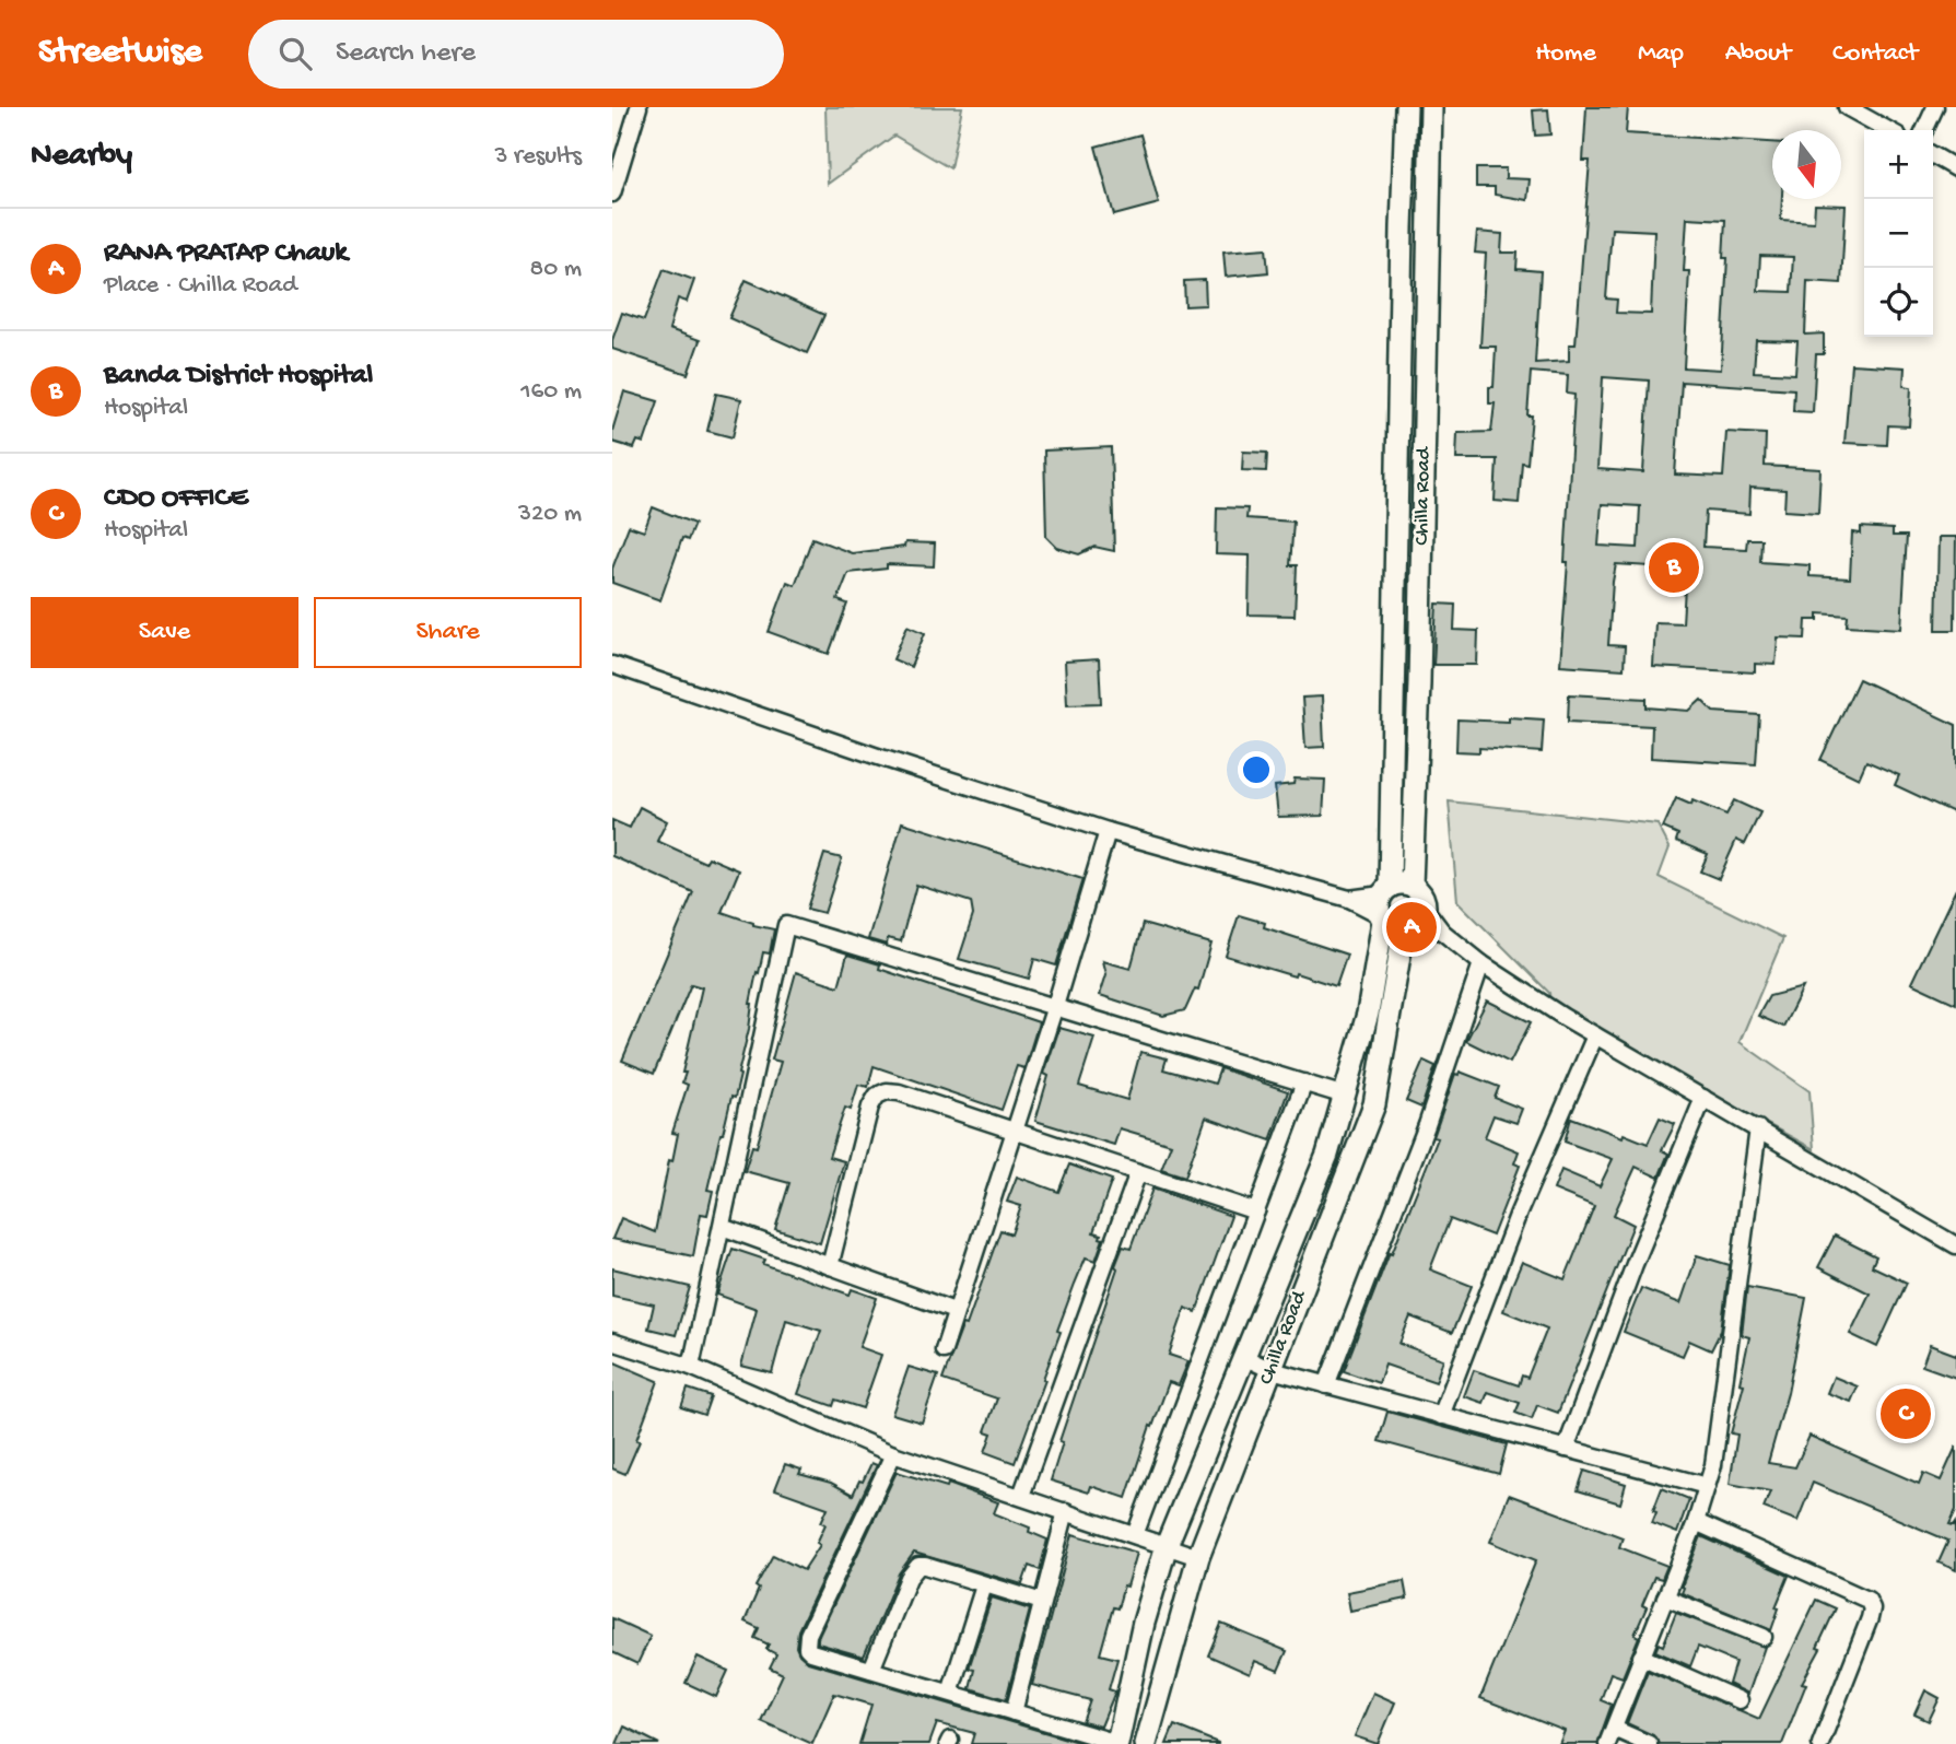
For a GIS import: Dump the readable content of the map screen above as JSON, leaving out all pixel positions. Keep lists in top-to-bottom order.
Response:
{
  "streets": {
    "main road": ["Chilla Road"]
  },
  "north": "bottom",
  "page": {
    "header": "Streetwise",
    "search": "Search here",
    "nav": [
      "Home",
      "Map",
      "About",
      "Contact"
    ],
    "heading": ["Nearby", "3 results"],
    "map_buttons": ["+", "−"],
    "list": [
      {
        "mark": "A",
        "name": "RANA PRATAP Chauk",
        "note": "Place · Chilla Road",
        "value": "80 m"
      },
      {
        "mark": "B",
        "name": "Banda District Hospital",
        "note": "Hospital",
        "value": "160 m"
      },
      {
        "mark": "C",
        "name": "CDO OFFICE",
        "note": "Hospital",
        "value": "320 m"
      }
    ],
    "pins": ["B", "A", "C"],
    "buttons": ["Save", "Share"]
  }
}
